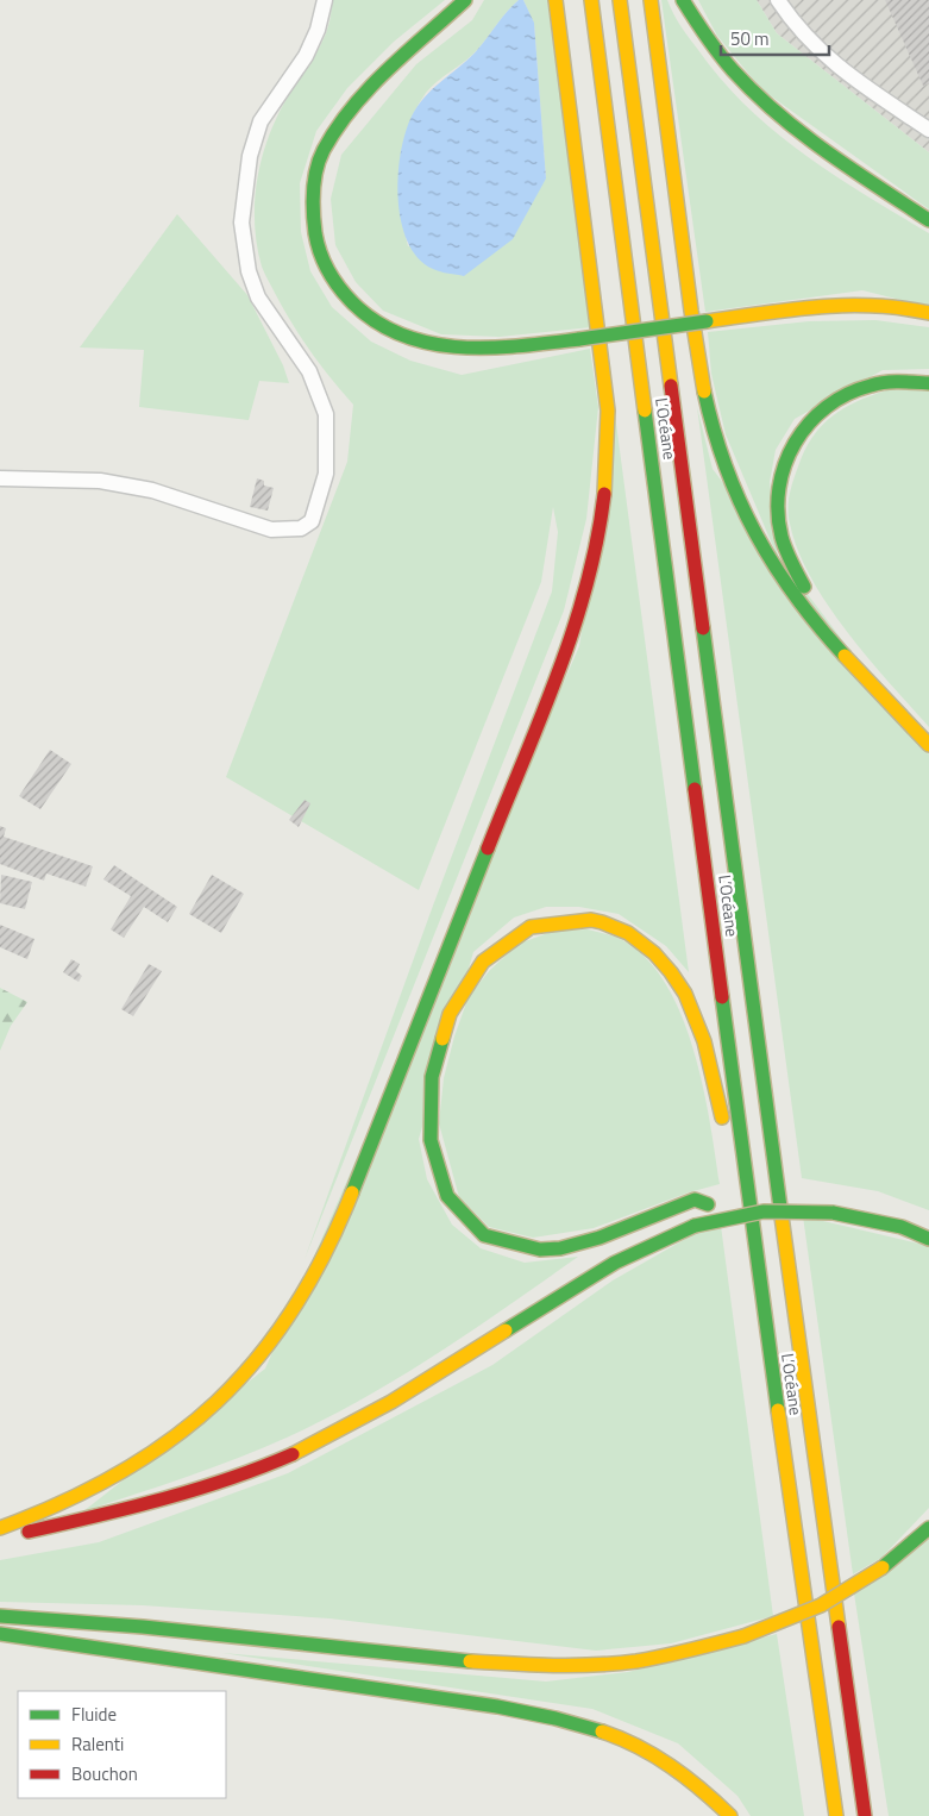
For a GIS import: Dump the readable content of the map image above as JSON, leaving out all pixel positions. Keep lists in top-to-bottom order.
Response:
{
  "streets": {
    "highway": ["L’Océane"]
  },
  "legend": ["Fluide", "Ralenti", "Bouchon"],
  "scale_bar": "50 m"
}
